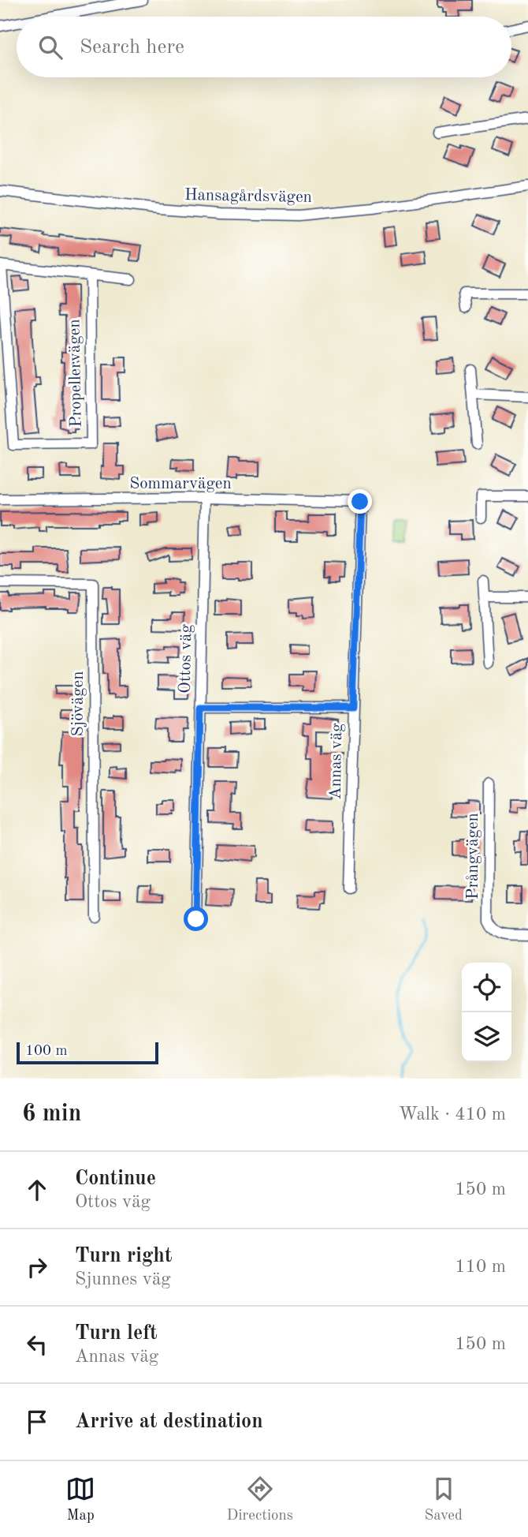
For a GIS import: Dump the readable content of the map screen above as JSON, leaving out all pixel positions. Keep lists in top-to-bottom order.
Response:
{
  "streets": {
    "street": [
      "Hansagårdsvägen",
      "Propellervägen",
      "Sommarvägen",
      "Ottos väg",
      "Sjövägen",
      "Annas väg",
      "Prångvägen"
    ]
  },
  "crossings": [
    ["Sommarvägen", "Ottos väg"],
    ["Sommarvägen", "Annas väg"]
  ],
  "scale_bar": "100 m",
  "page": {
    "search": "Search here",
    "scale": "100 m",
    "heading": ["6 min", "Walk · 410 m"],
    "list": [
      ["Continue", "Ottos väg", "150 m"],
      ["Turn right", "Sjunnes väg", "110 m"],
      ["Turn left", "Annas väg", "150 m"],
      "Arrive at destination"
    ],
    "nav": ["Map", "Directions", "Saved"]
  }
}
